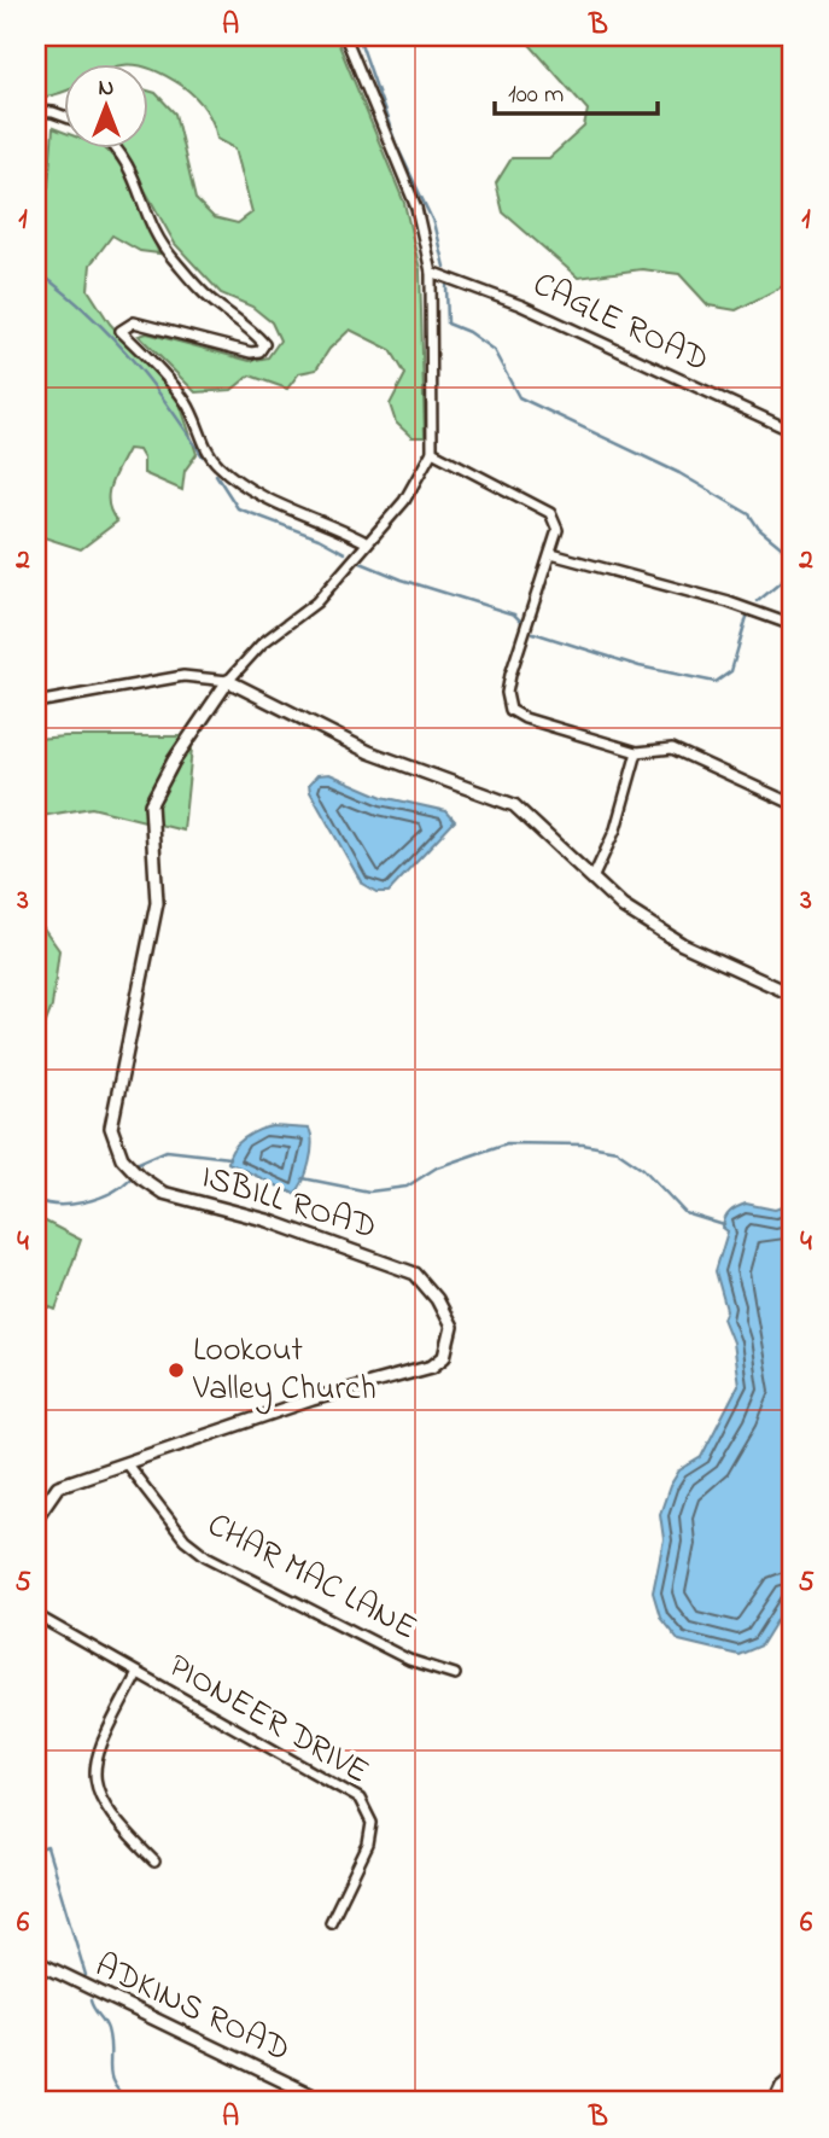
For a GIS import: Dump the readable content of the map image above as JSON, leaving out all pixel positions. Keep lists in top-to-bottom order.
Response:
{
  "streets": {
    "street": [
      "CAGLE ROAD",
      "ISBILL ROAD",
      "CHAR MAC LANE",
      "PIONEER DRIVE",
      "ADKINS ROAD"
    ]
  },
  "crossings": [
    ["ISBILL ROAD", "CHAR MAC LANE"]
  ],
  "places": ["Lookout Valley Church"],
  "scale_bar": "100 m",
  "north": "top",
  "grid": {
    "columns": ["A", "B"],
    "rows": [
      "1",
      "2",
      "3",
      "4",
      "5",
      "6"
    ]
  }
}
